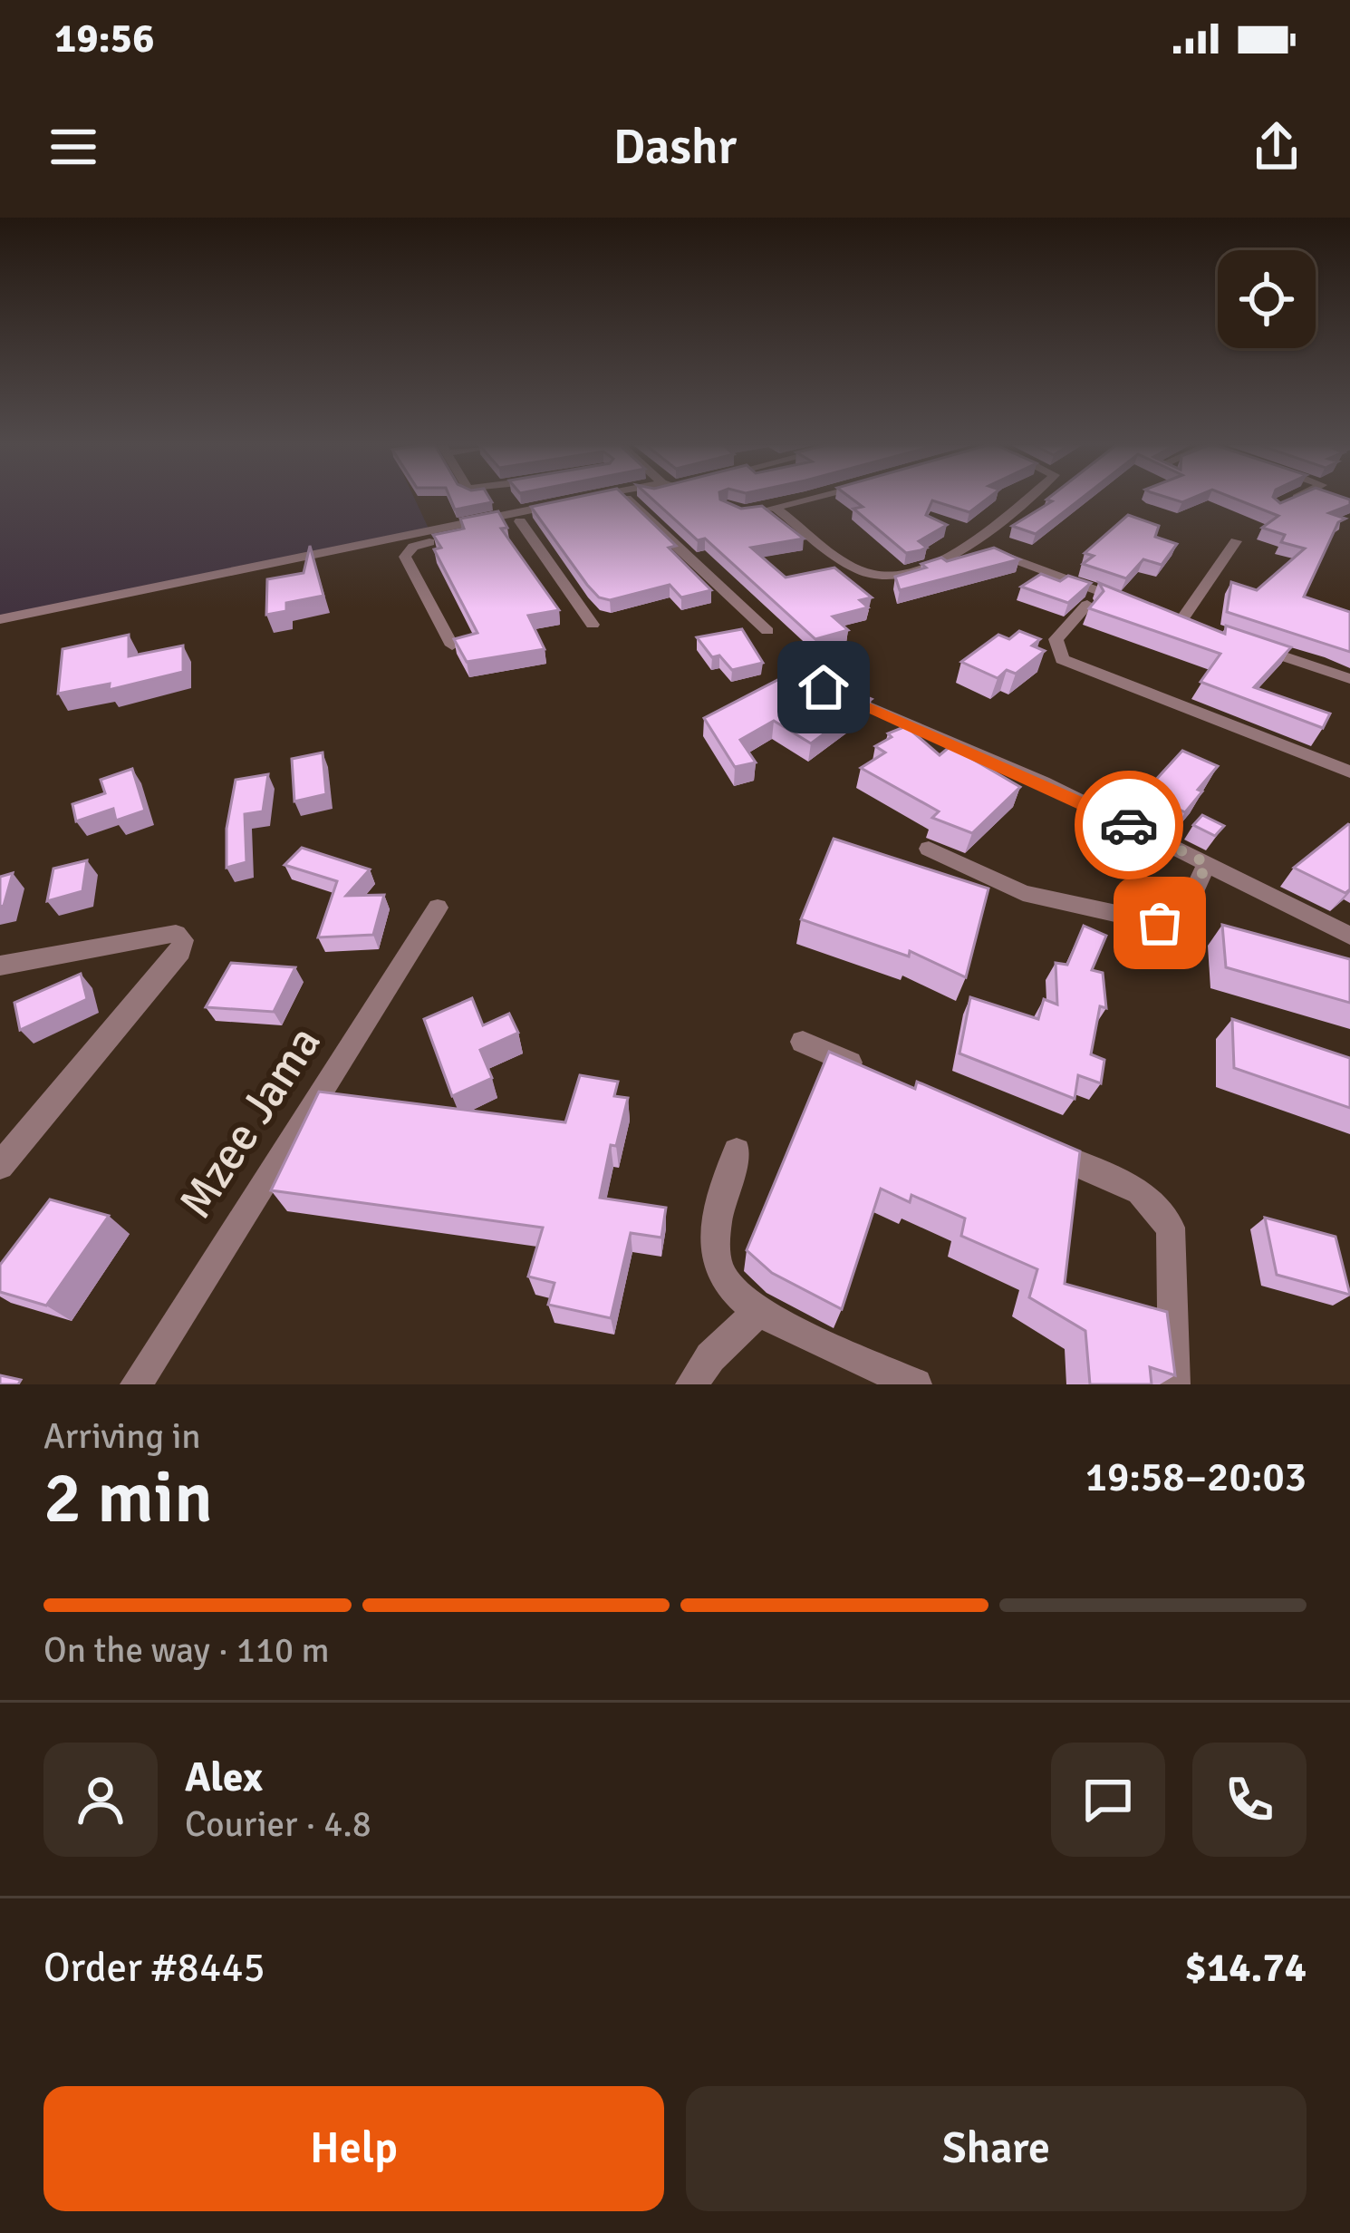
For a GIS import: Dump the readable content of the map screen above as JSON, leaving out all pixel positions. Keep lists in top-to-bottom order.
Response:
{
  "streets": {
    "street": ["Mzee Jama"]
  },
  "page": {
    "status": "19:56",
    "header": "Dashr",
    "heading": ["2 min", "Arriving in", "19:58–20:03"],
    "panel": [
      "Alex",
      "Courier · 4.8",
      "Order #8445",
      "$14.74"
    ],
    "bar": "On the way · 110 m",
    "buttons": ["Help", "Share"]
  }
}
